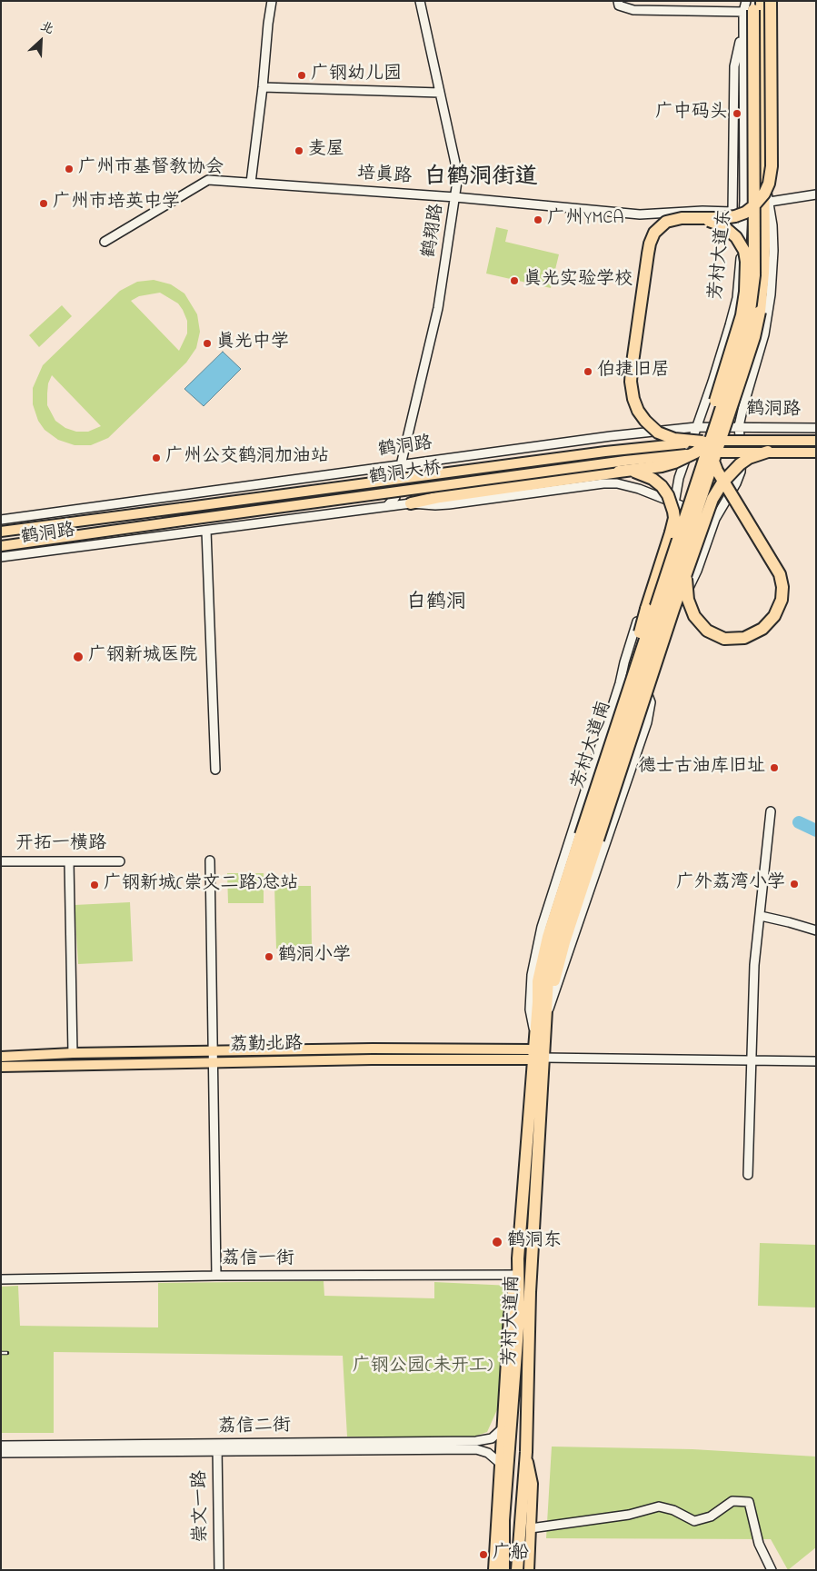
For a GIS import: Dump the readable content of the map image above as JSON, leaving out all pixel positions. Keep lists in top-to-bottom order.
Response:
{
  "streets": {
    "highway": ["芳村大道东", "芳村大道南"],
    "main road": ["鹤洞大桥", "荔勤北路"],
    "street": [
      "培真路",
      "鹤翔路",
      "鹤洞路",
      "开拓一横路",
      "荔信一街",
      "荔信二街",
      "崇文一路"
    ]
  },
  "crossings": [
    ["培真路", "鹤翔路"],
    ["鹤翔路", "鹤洞路"],
    ["芳村大道东", "鹤洞路"],
    ["芳村大道东", "芳村大道南"],
    ["鹤洞路", "芳村大道南"],
    ["芳村大道南", "荔勤北路"],
    ["芳村大道南", "荔信一街"],
    ["芳村大道南", "荔信二街"],
    ["荔信二街", "崇文一路"]
  ],
  "districts": ["白鹤洞街道", "白鹤洞"],
  "parks": ["广钢公园(未开工)"],
  "places": [
    "广钢幼儿园",
    "广中码头",
    "麦屋",
    "广州市基督教协会",
    "广州市培英中学",
    "广州YMCA",
    "真光实验学校",
    "真光中学",
    "伯捷旧居",
    "广州公交鹤洞加油站",
    "广钢新城医院",
    "德士古油库旧址",
    "广外荔湾小学",
    "广钢新城(崇文二路)总站",
    "鹤洞小学",
    "鹤洞东",
    "广船"
  ],
  "north": "top right"
}
